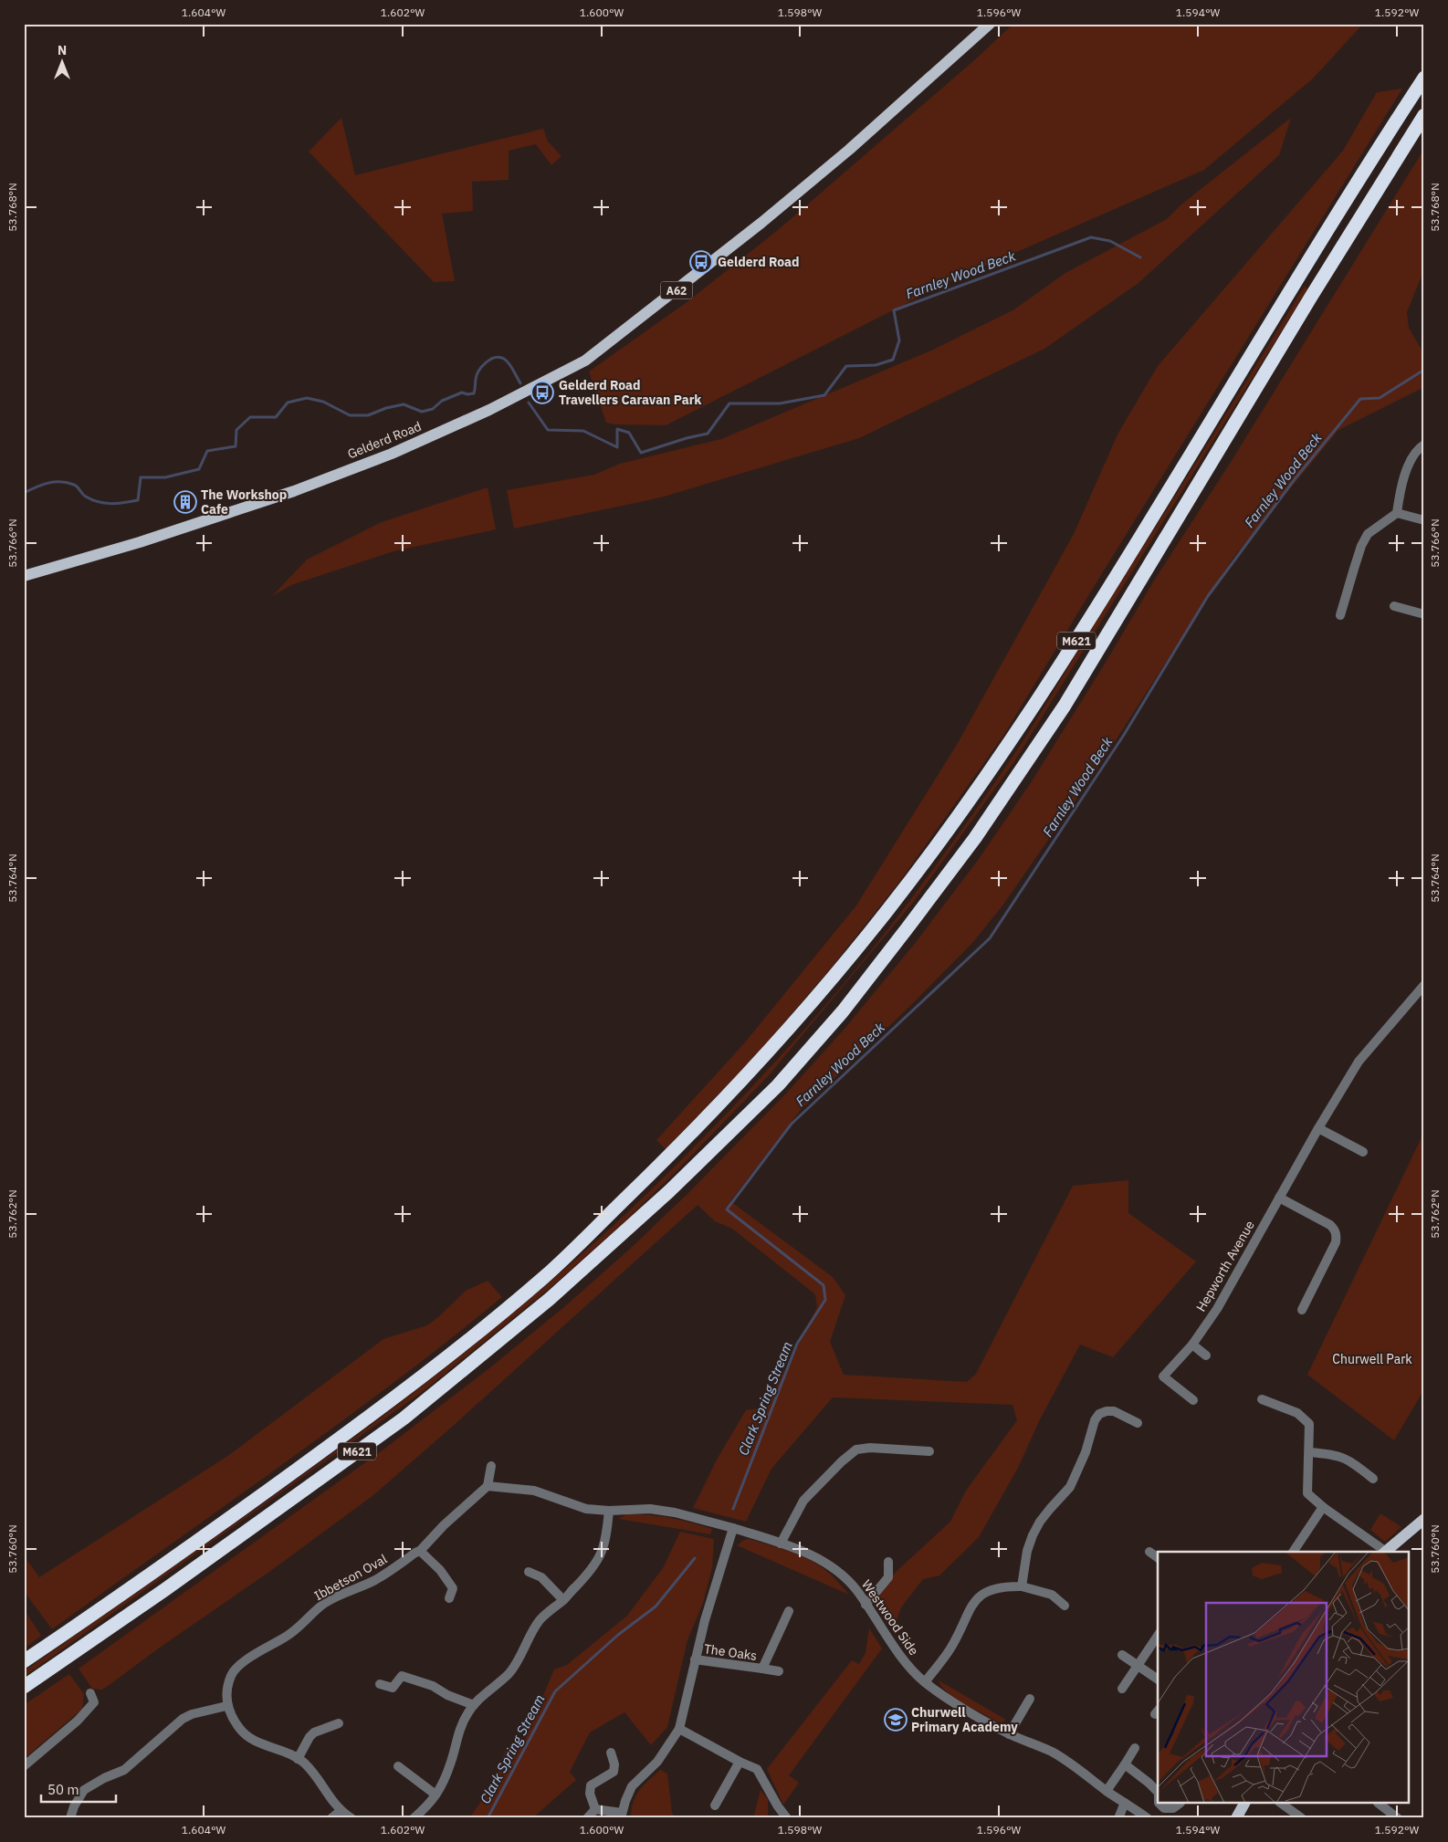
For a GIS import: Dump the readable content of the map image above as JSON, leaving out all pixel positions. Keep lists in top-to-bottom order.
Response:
{
  "streets": {
    "highway": ["M621"],
    "main road": ["A62", "Gelderd Road"],
    "street": [
      "Hepworth Avenue",
      "Ibbetson Oval",
      "Westwood Side",
      "The Oaks"
    ]
  },
  "water": ["Farnley Wood Beck", "Clark Spring Stream"],
  "parks": ["Churwell Park"],
  "places": {
    "bus stop": ["Gelderd Road", "Gelderd Road Travellers Caravan Park"],
    "building": ["The Workshop Cafe"],
    "school or university": ["Churwell Primary Academy"]
  },
  "scale_bar": "50 m",
  "north": "top",
  "coordinates": [
    "1.604°W",
    "1.602°W",
    "1.600°W",
    "1.598°W",
    "1.596°W",
    "1.594°W",
    "1.592°W",
    "53.768°N",
    "53.766°N",
    "53.764°N",
    "53.762°N",
    "53.760°N"
  ]
}
